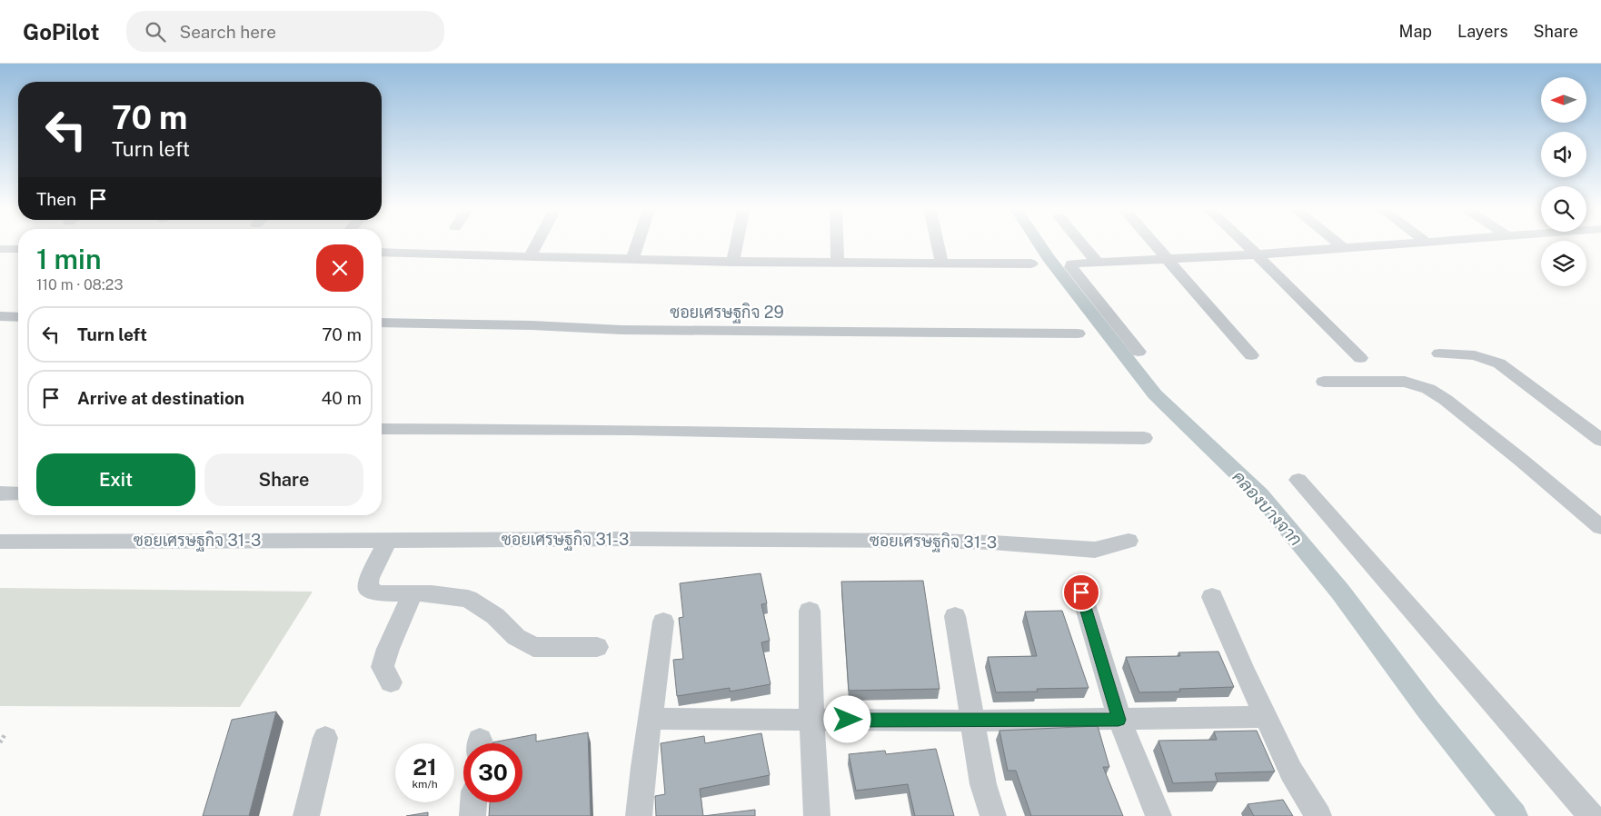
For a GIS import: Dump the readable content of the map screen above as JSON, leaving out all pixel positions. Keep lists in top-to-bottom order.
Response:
{
  "streets": {
    "street": ["ซอยเศรษฐกิจ 29", "ซอยเศรษฐกิจ 31-3"]
  },
  "water": ["คลองบางจาก"],
  "north": "left",
  "page": {
    "header": "GoPilot",
    "search": "Search here",
    "nav": ["Map", "Layers", "Share"],
    "turn": ["70 m", "Turn left"],
    "then": "Then",
    "heading": ["1 min", "110 m · 08:23"],
    "list": [
      {
        "name": "Turn left",
        "value": "70 m"
      },
      {
        "name": "Arrive at destination",
        "value": "40 m"
      }
    ],
    "buttons": ["Exit", "Share"],
    "speed": "21 km/h",
    "limit": "30"
  }
}
